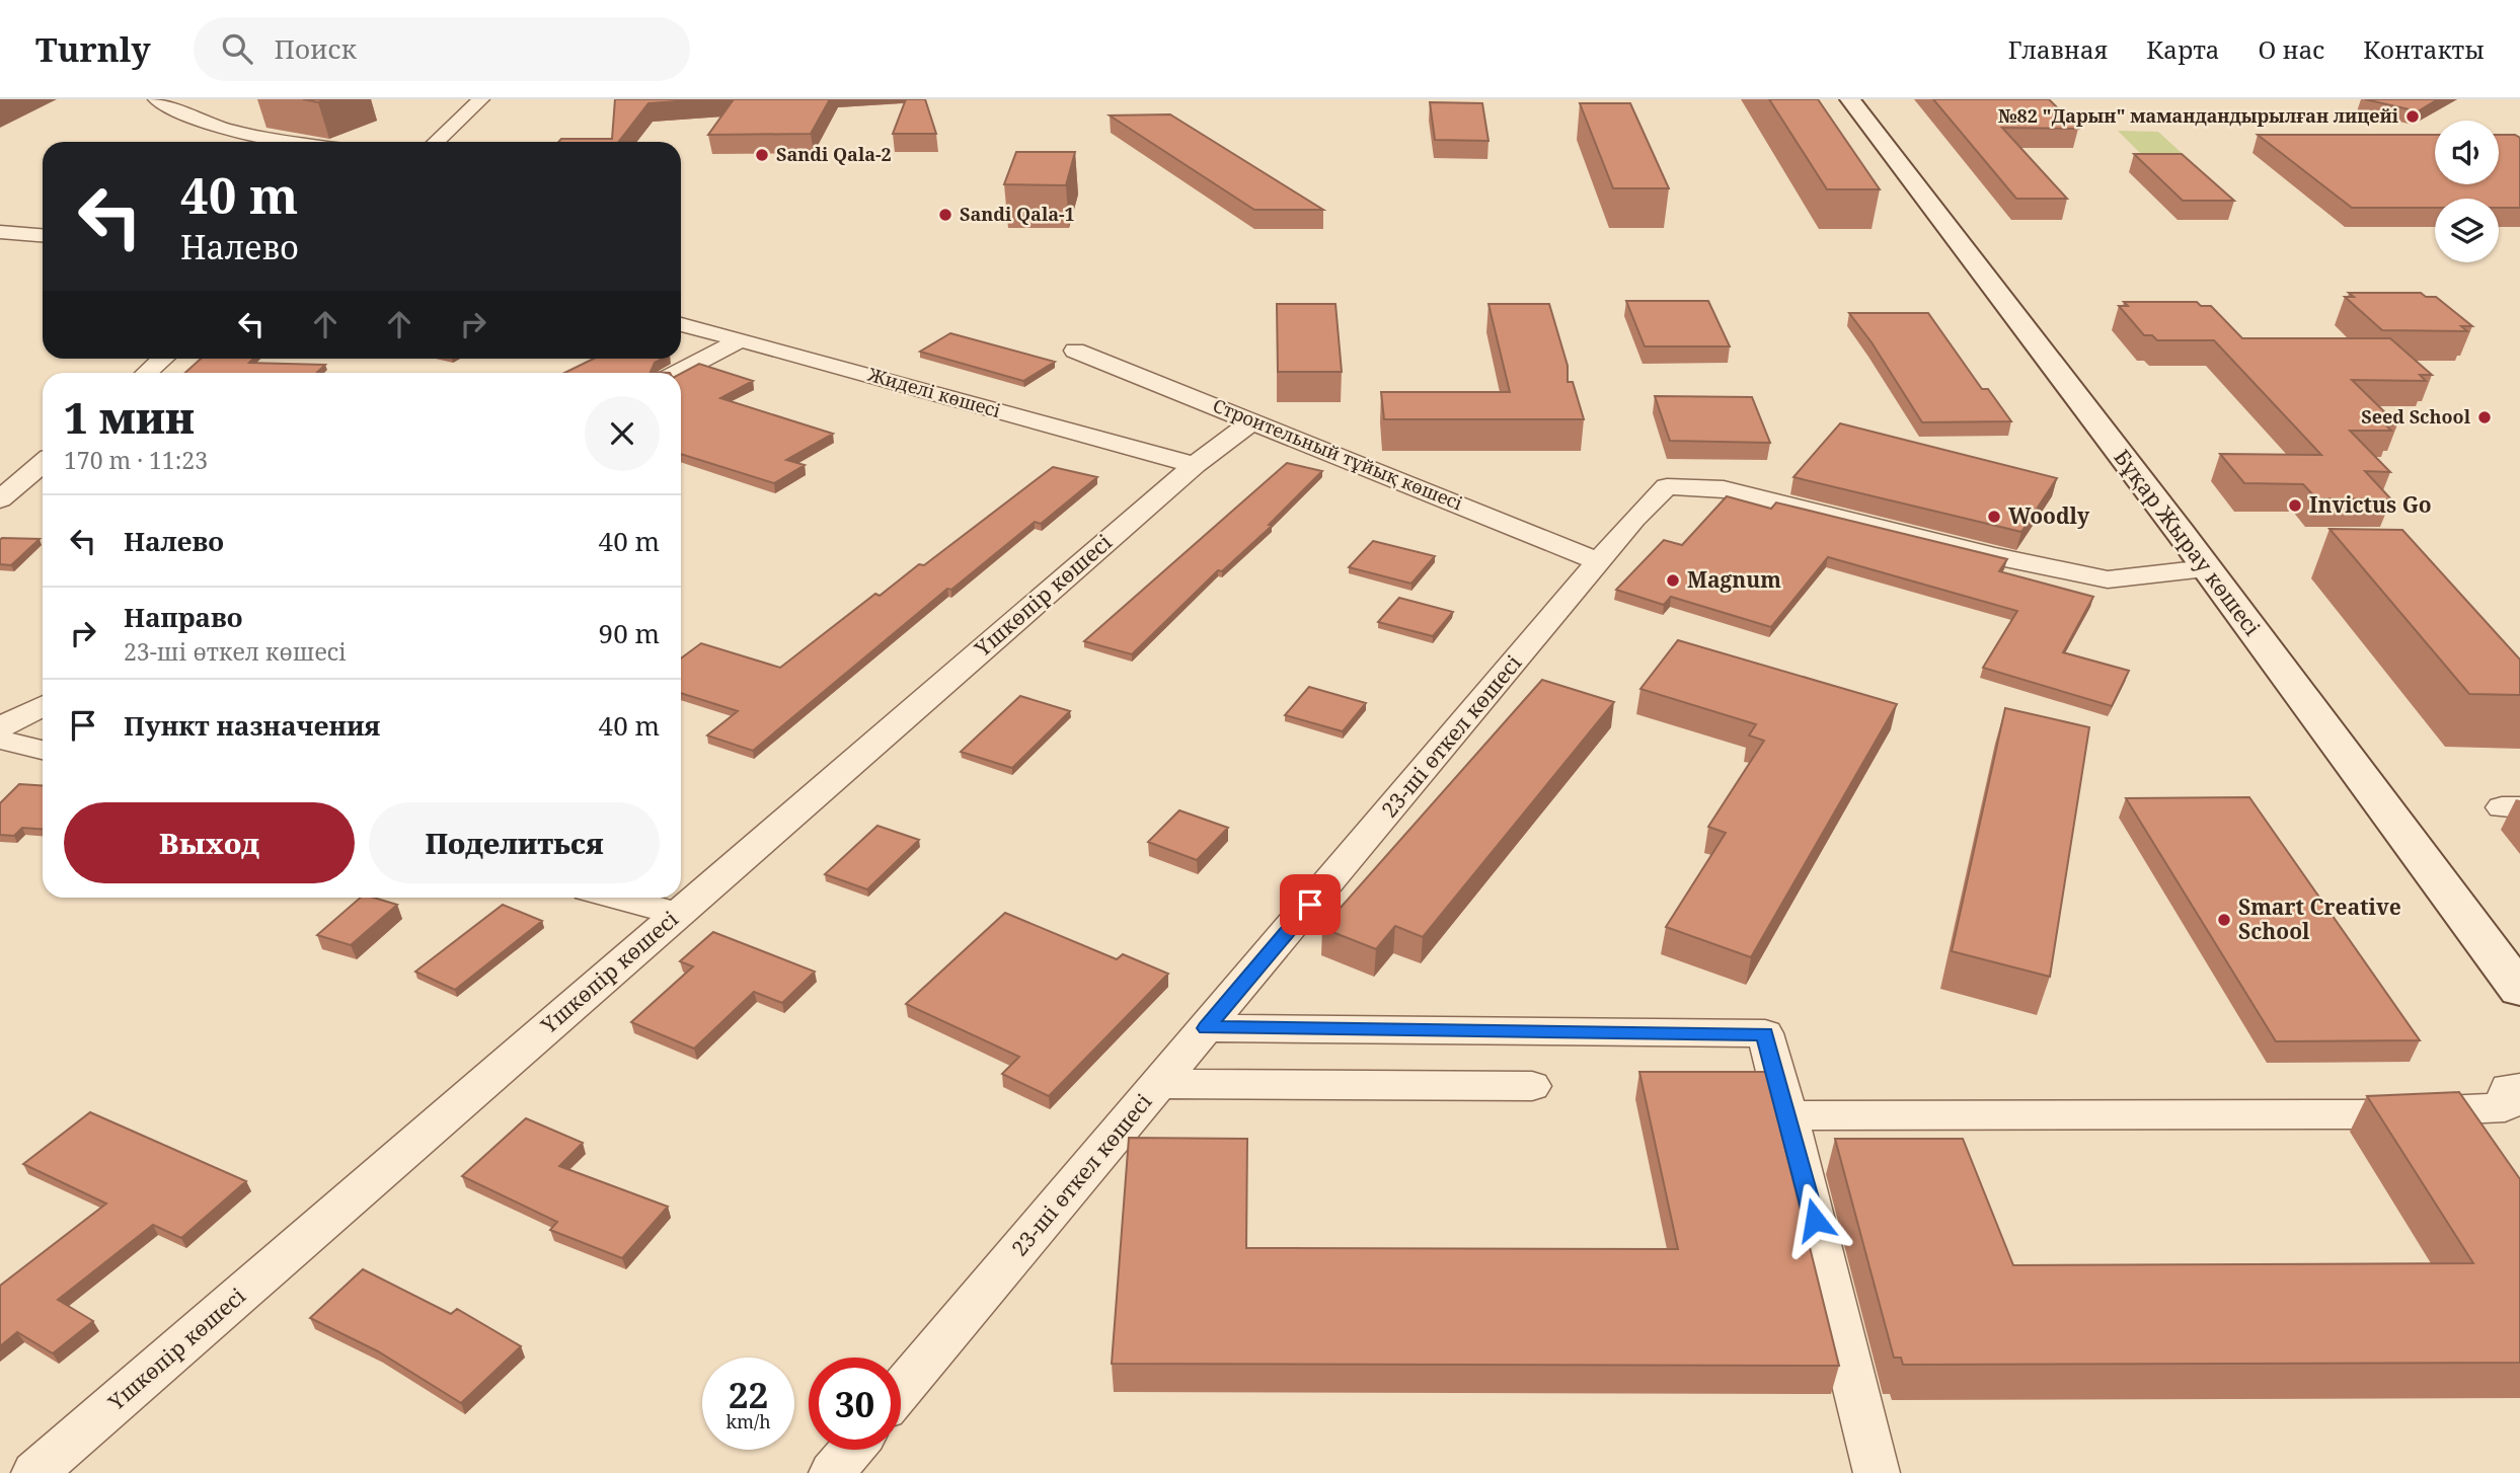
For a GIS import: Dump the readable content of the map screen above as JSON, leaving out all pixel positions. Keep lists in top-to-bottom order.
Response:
{
  "streets": {
    "street": [
      "Жиделі көшесі",
      "Строительный тұйық көшесі",
      "Бұқар Жырау көшесі",
      "Үшкөпір көшесі",
      "23-ші өткел көшесі"
    ]
  },
  "crossings": [
    ["Жиделі көшесі", "Үшкөпір көшесі"],
    ["Строительный тұйық көшесі", "Үшкөпір көшесі"],
    ["Строительный тұйық көшесі", "23-ші өткел көшесі"],
    ["Бұқар Жырау көшесі", "23-ші өткел көшесі"]
  ],
  "places": [
    "№82 \"Дарын\" мамандандырылған лицейі",
    "Sandi Qala-2",
    "Sandi Qala-1",
    "Seed School",
    "Invictus Go",
    "Woodly",
    "Magnum",
    "Smart Creative School"
  ],
  "page": {
    "header": "Turnly",
    "search": "Поиск",
    "nav": [
      "Главная",
      "Карта",
      "О нас",
      "Контакты"
    ],
    "turn": ["40 m", "Налево"],
    "heading": ["1 мин", "170 m · 11:23"],
    "list": [
      {
        "name": "Налево",
        "value": "40 m"
      },
      {
        "name": "Направо",
        "note": "23-ші өткел көшесі",
        "value": "90 m"
      },
      {
        "name": "Пункт назначения",
        "value": "40 m"
      }
    ],
    "buttons": ["Выход", "Поделиться"],
    "speed": "22 km/h",
    "limit": "30"
  }
}
